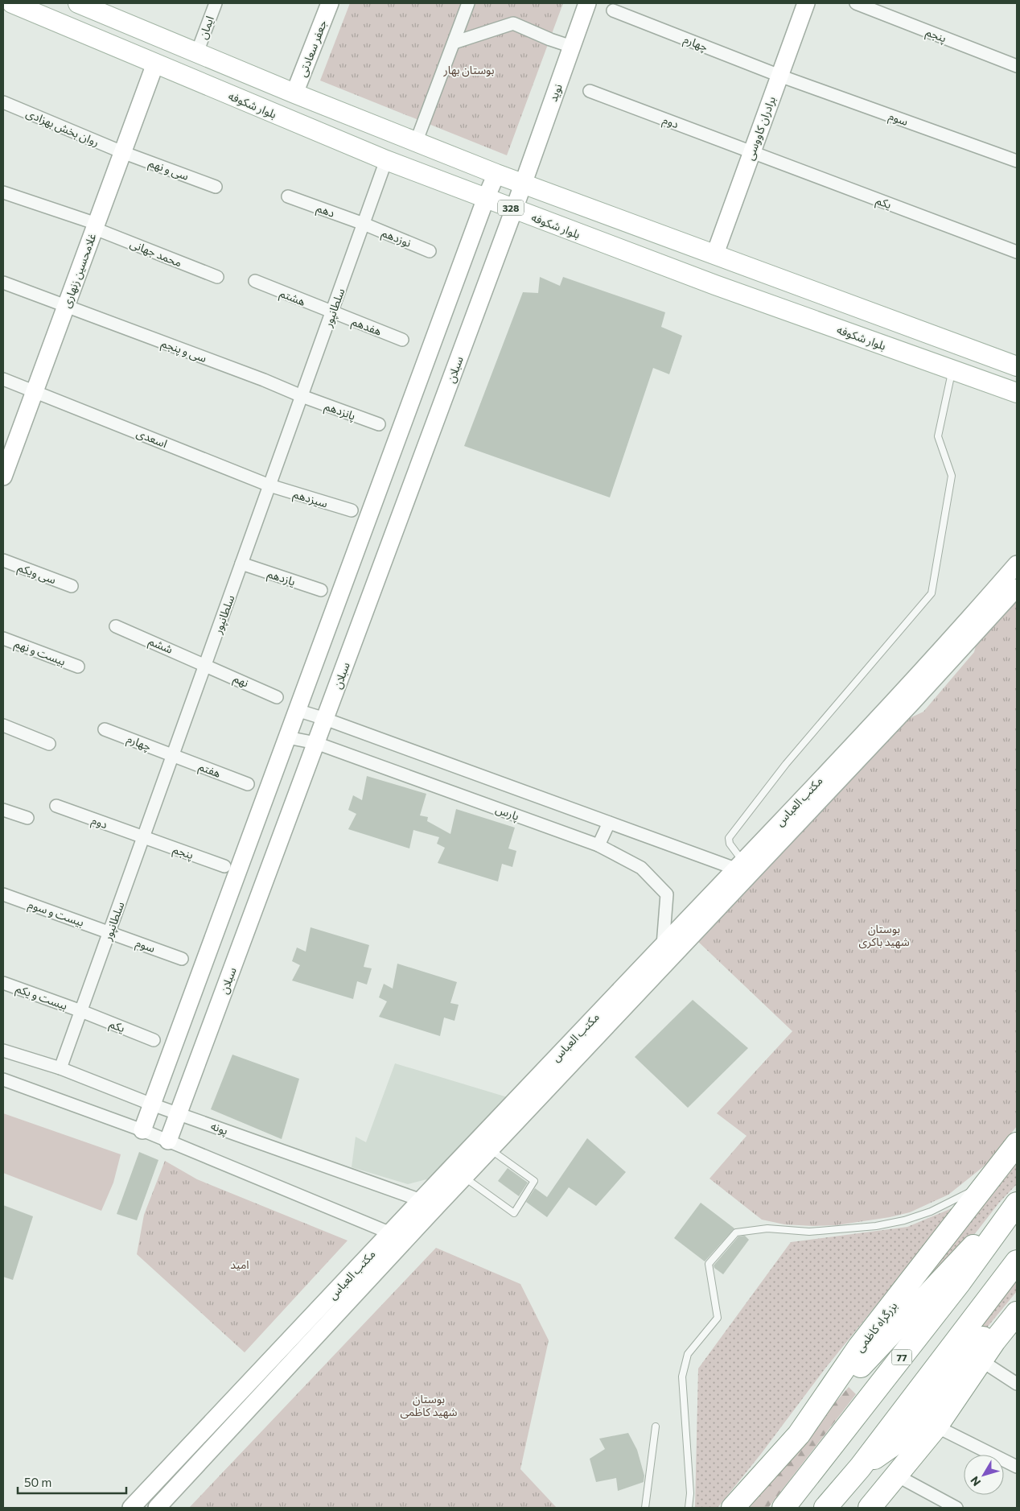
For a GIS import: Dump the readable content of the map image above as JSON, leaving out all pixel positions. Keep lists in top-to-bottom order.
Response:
{
  "streets": {
    "highway": ["بزرگراه کاظمی", "77"],
    "main road": ["بلوار شکوفه", "328"],
    "street": [
      "ایمان",
      "پنجم",
      "چهارم",
      "جعفر سعادتی",
      "نوید",
      "سوم",
      "دوم",
      "روان بخش بهزادی",
      "برادران کاووسی",
      "سی و نهم",
      "یکم",
      "دهم",
      "نوزدهم",
      "محمد جهانی",
      "غلامحسین زنهاری",
      "هشتم",
      "سلطانپور",
      "هفدهم",
      "سی و پنجم",
      "سبلان",
      "پانزدهم",
      "اسعدی",
      "سیزدهم",
      "سی ویکم",
      "یازدهم",
      "ششم",
      "بیست و نهم",
      "نهم",
      "هفتم",
      "مکتب العباس",
      "پارس",
      "بیست و سوم",
      "بیست و یکم",
      "پونه"
    ]
  },
  "crossings": [
    ["ایمان", "328"],
    ["پنجم", "دوم"],
    ["پنجم", "سلطانپور"],
    ["چهارم", "سوم"],
    ["چهارم", "برادران کاووسی"],
    ["چهارم", "سلطانپور"],
    ["چهارم", "هفتم"],
    ["جعفر سعادتی", "328"],
    ["نوید", "بلوار شکوفه"],
    ["نوید", "328"],
    ["نوید", "سبلان"],
    ["بلوار شکوفه", "غلامحسین زنهاری"],
    ["بلوار شکوفه", "سلطانپور"],
    ["بلوار شکوفه", "سبلان"],
    ["سوم", "برادران کاووسی"],
    ["سوم", "سلطانپور"],
    ["سوم", "بیست و سوم"],
    ["دوم", "برادران کاووسی"],
    ["دوم", "یکم"],
    ["دوم", "سلطانپور"],
    ["روان بخش بهزادی", "سی و نهم"],
    ["روان بخش بهزادی", "غلامحسین زنهاری"],
    ["برادران کاووسی", "یکم"],
    ["برادران کاووسی", "328"],
    ["سی و نهم", "غلامحسین زنهاری"],
    ["یکم", "سلطانپور"],
    ["یکم", "بیست و یکم"],
    ["دهم", "نوزدهم"],
    ["دهم", "سلطانپور"],
    ["نوزدهم", "سلطانپور"],
    ["محمد جهانی", "غلامحسین زنهاری"],
    ["غلامحسین زنهاری", "سی و پنجم"],
    ["غلامحسین زنهاری", "اسعدی"],
    ["هشتم", "سلطانپور"],
    ["هشتم", "هفدهم"],
    ["سلطانپور", "هفدهم"],
    ["سلطانپور", "سی و پنجم"],
    ["سلطانپور", "پانزدهم"],
    ["سلطانپور", "اسعدی"],
    ["سلطانپور", "سیزدهم"],
    ["سلطانپور", "یازدهم"],
    ["سلطانپور", "ششم"],
    ["سلطانپور", "نهم"],
    ["سلطانپور", "هفتم"],
    ["سلطانپور", "بیست و سوم"],
    ["سلطانپور", "بیست و یکم"],
    ["سلطانپور", "پونه"],
    ["سی و پنجم", "پانزدهم"],
    ["سبلان", "پارس"],
    ["سبلان", "پونه"],
    ["اسعدی", "سیزدهم"],
    ["ششم", "نهم"],
    ["مکتب العباس", "پارس"],
    ["مکتب العباس", "پونه"]
  ],
  "parks": [
    "بوستان بهار",
    "بوستان شهید باکری",
    "امید",
    "بوستان شهید کاظمی"
  ],
  "scale_bar": "50 m",
  "north": "bottom left"
}
